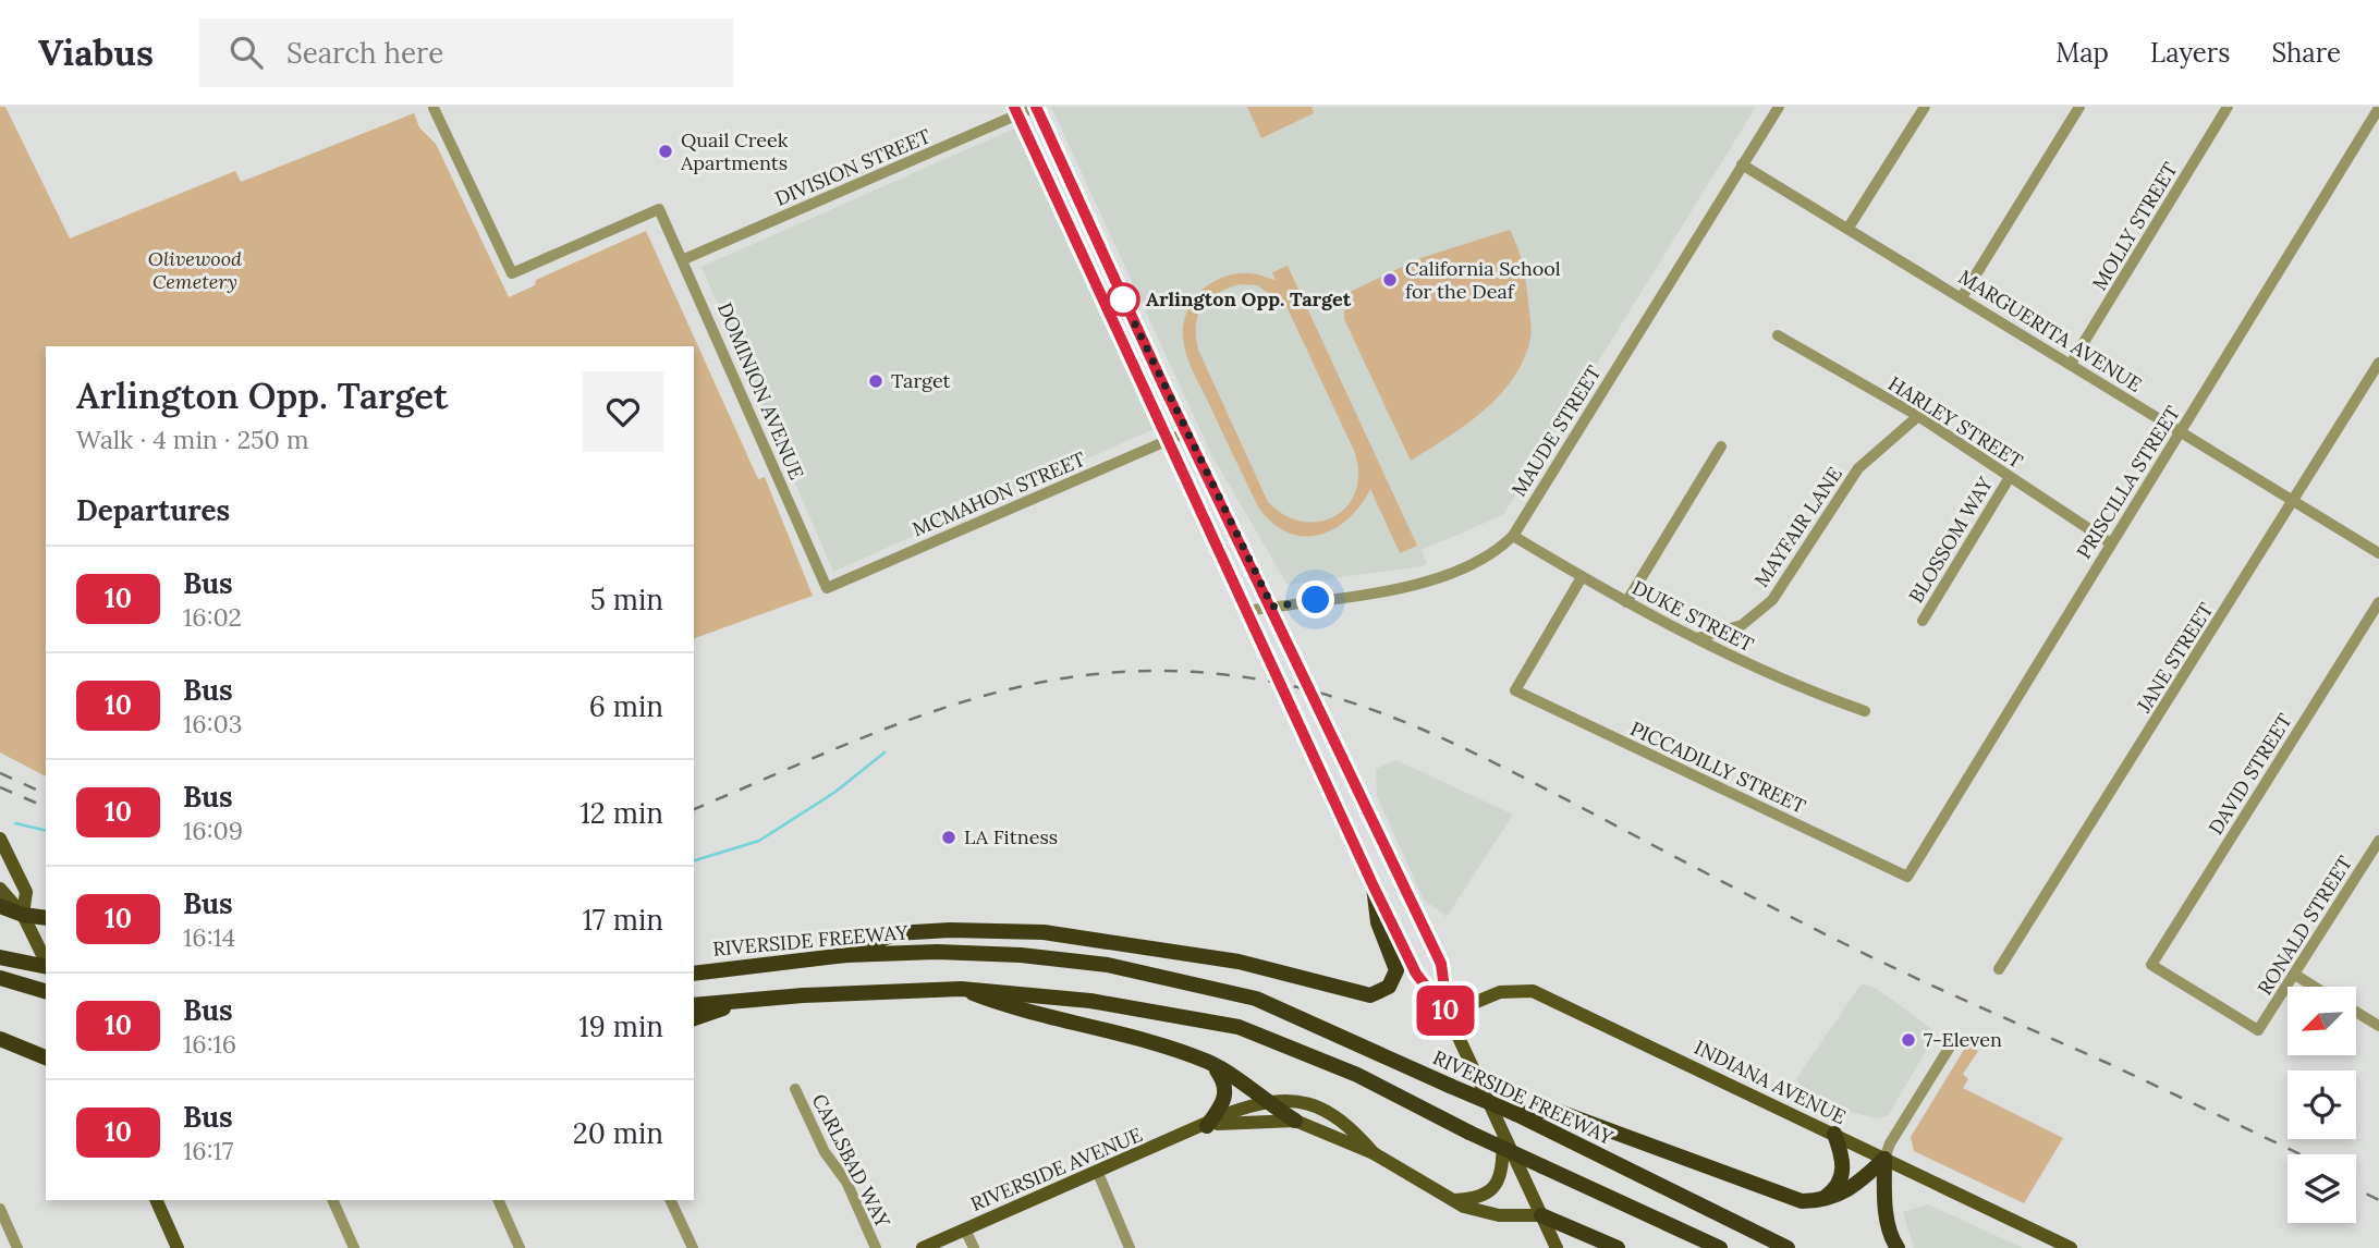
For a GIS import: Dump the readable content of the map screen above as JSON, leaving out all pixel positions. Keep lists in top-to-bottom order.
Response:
{
  "streets": {
    "highway": ["RIVERSIDE FREEWAY"],
    "main road": ["INDIANA AVENUE", "RIVERSIDE AVENUE"],
    "street": [
      "DIVISION STREET",
      "MOLLY STREET",
      "MARGUERITA AVENUE",
      "DOMINION AVENUE",
      "HARLEY STREET",
      "MAUDE STREET",
      "PRISCILLA STREET",
      "MCMAHON STREET",
      "MAYFAIR LANE",
      "BLOSSOM WAY",
      "DUKE STREET",
      "JANE STREET",
      "PICCADILLY STREET",
      "DAVID STREET",
      "RONALD STREET",
      "CARLSBAD WAY"
    ]
  },
  "crossings": [
    ["DIVISION STREET", "DOMINION AVENUE"],
    ["MOLLY STREET", "MARGUERITA AVENUE"],
    ["MARGUERITA AVENUE", "MAUDE STREET"],
    ["MARGUERITA AVENUE", "PRISCILLA STREET"],
    ["MARGUERITA AVENUE", "JANE STREET"],
    ["DOMINION AVENUE", "MCMAHON STREET"],
    ["HARLEY STREET", "PRISCILLA STREET"],
    ["HARLEY STREET", "MAYFAIR LANE"],
    ["HARLEY STREET", "BLOSSOM WAY"],
    ["MAUDE STREET", "DUKE STREET"],
    ["PRISCILLA STREET", "PICCADILLY STREET"],
    ["MAYFAIR LANE", "DUKE STREET"],
    ["DUKE STREET", "PICCADILLY STREET"],
    ["DAVID STREET", "RONALD STREET"]
  ],
  "parks": ["Olivewood Cemetery"],
  "places": [
    "Quail Creek Apartments",
    "California School for the Deaf",
    "Arlington Opp. Target",
    "Target",
    "LA Fitness",
    "7-Eleven"
  ],
  "lines": ["bus line 10"],
  "north": "bottom left",
  "page": {
    "header": "Viabus",
    "search": "Search here",
    "nav": ["Map", "Layers", "Share"],
    "on_map": "10",
    "heading": [
      ["Arlington Opp. Target", "Walk · 4 min · 250 m"],
      "Departures"
    ],
    "list": [
      {
        "mark": "10",
        "name": "Bus",
        "note": "16:02",
        "value": "5 min"
      },
      {
        "mark": "10",
        "name": "Bus",
        "note": "16:03",
        "value": "6 min"
      },
      {
        "mark": "10",
        "name": "Bus",
        "note": "16:09",
        "value": "12 min"
      },
      {
        "mark": "10",
        "name": "Bus",
        "note": "16:14",
        "value": "17 min"
      },
      {
        "mark": "10",
        "name": "Bus",
        "note": "16:16",
        "value": "19 min"
      },
      {
        "mark": "10",
        "name": "Bus",
        "note": "16:17",
        "value": "20 min"
      }
    ]
  }
}
